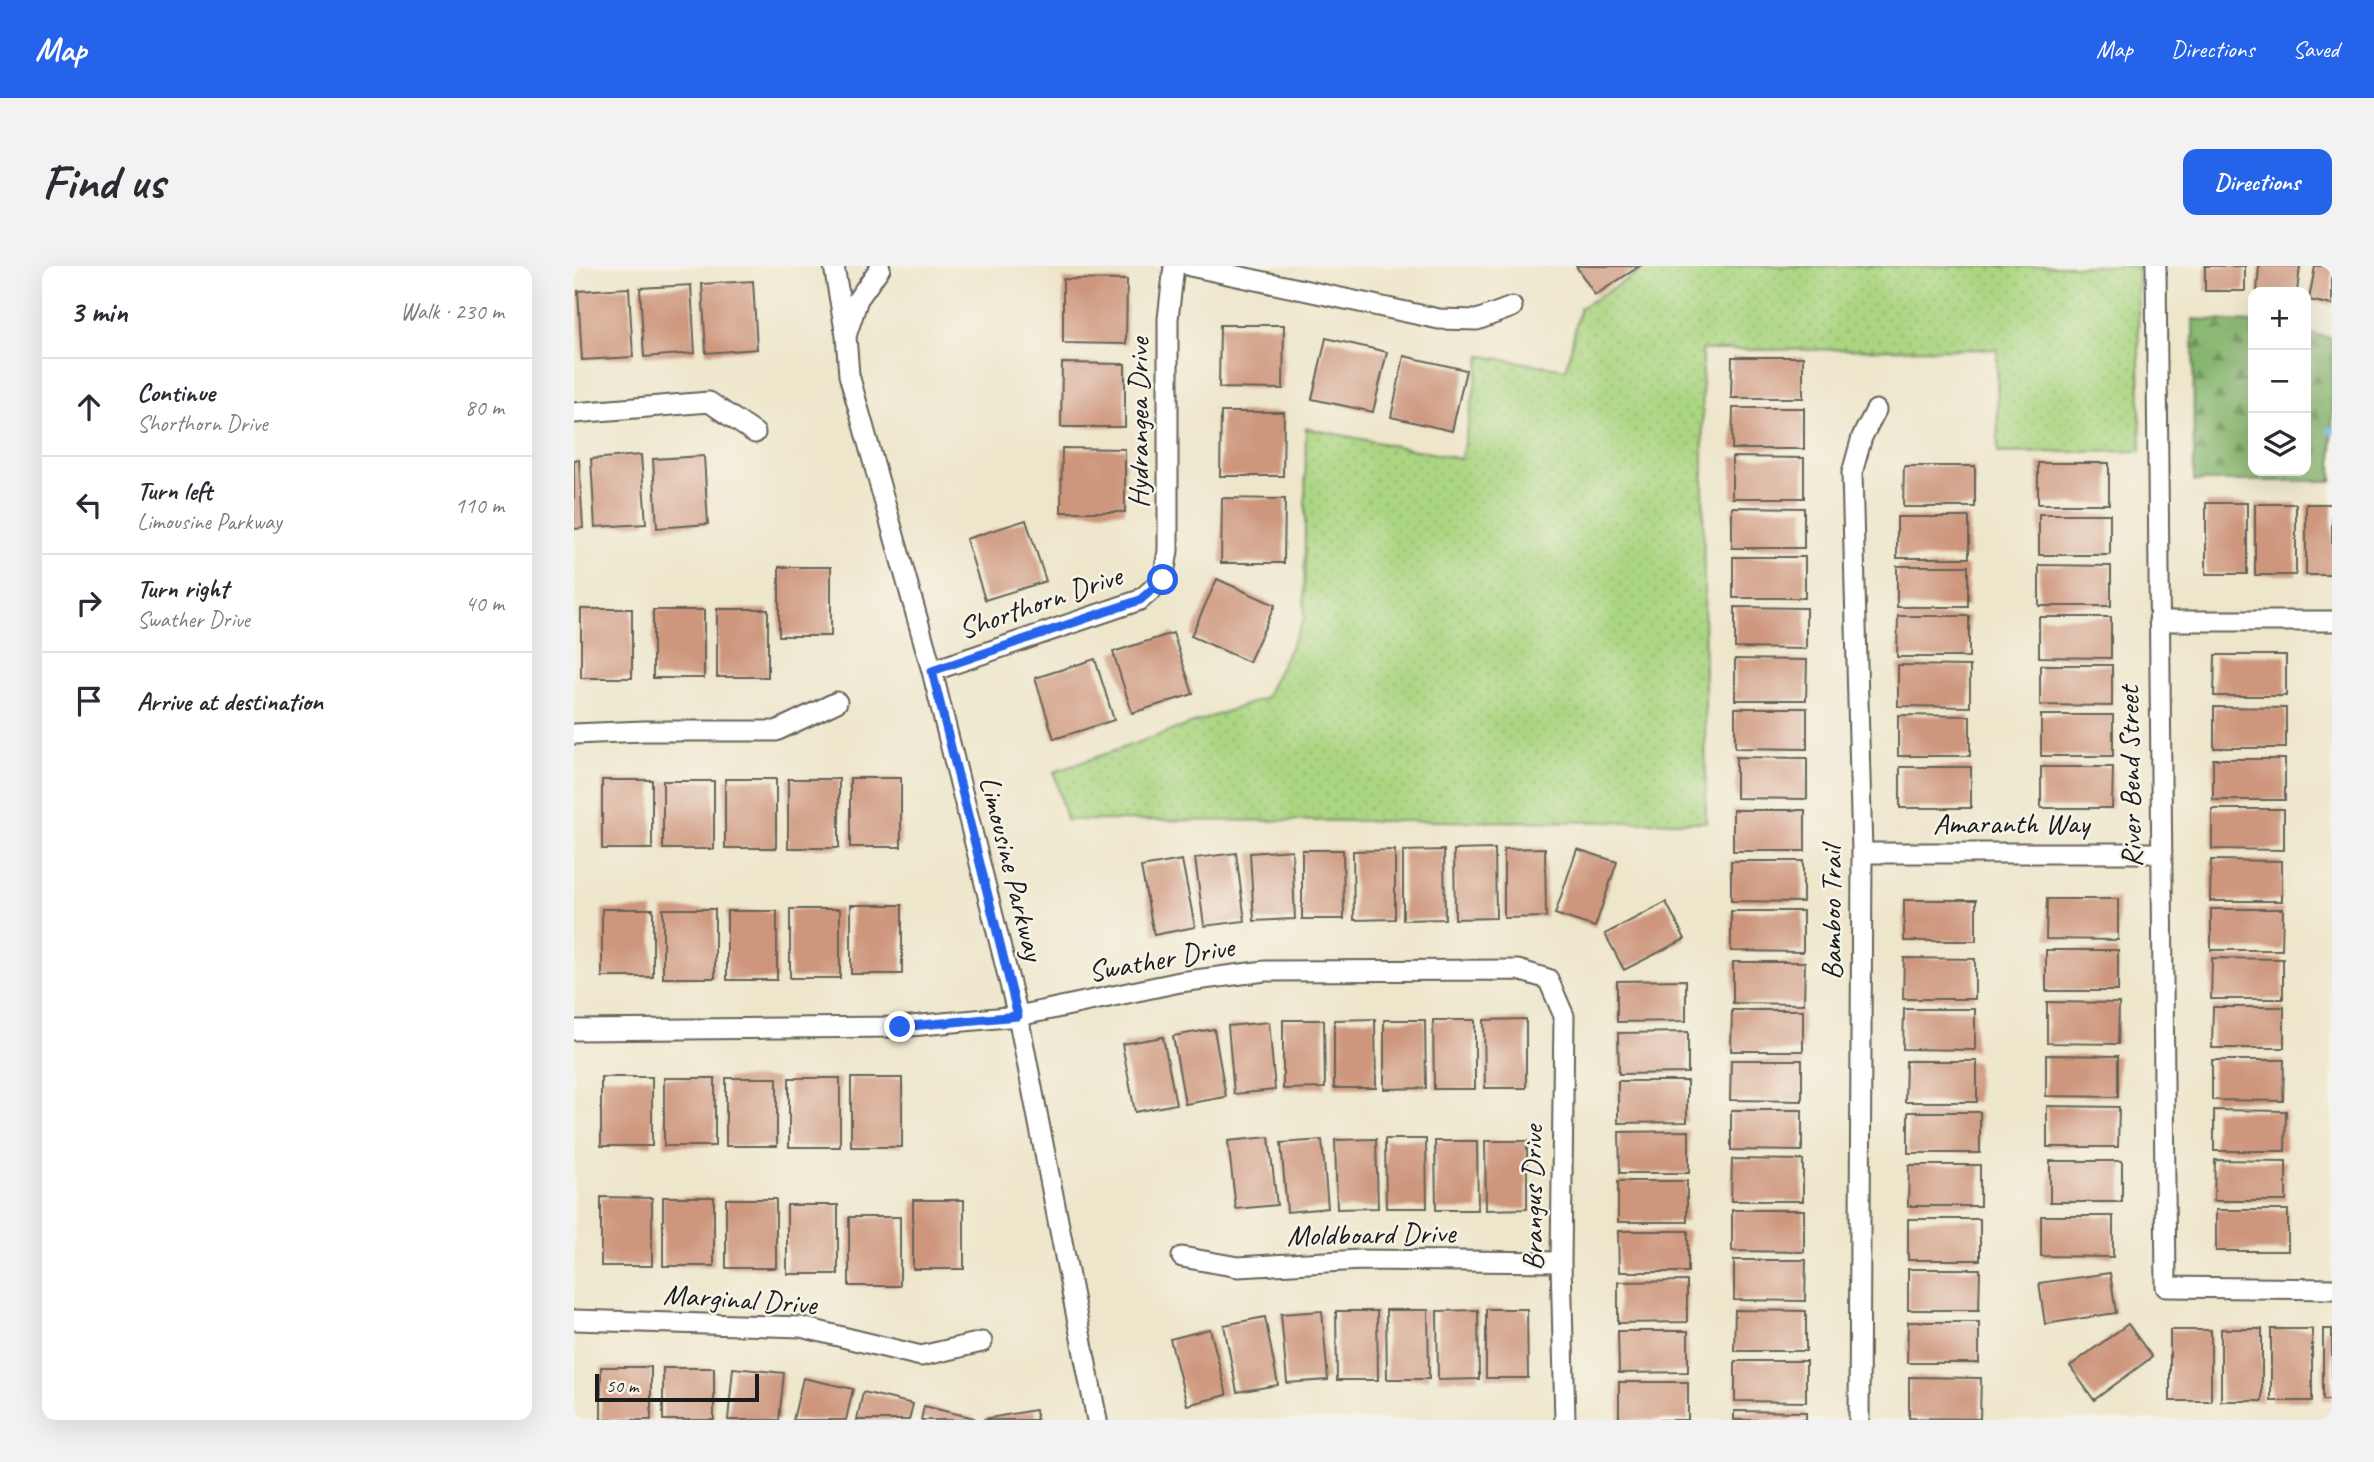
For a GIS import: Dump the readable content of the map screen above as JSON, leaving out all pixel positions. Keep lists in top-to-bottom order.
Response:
{
  "streets": {
    "street": [
      "Hydrangea Drive",
      "Shorthorn Drive",
      "River Bend Street",
      "Amaranth Way",
      "Limousine Parkway",
      "Bamboo Trail",
      "Swather Drive",
      "Brangus Drive",
      "Moldboard Drive",
      "Marginal Drive"
    ]
  },
  "crossings": [
    ["Hydrangea Drive", "Shorthorn Drive"],
    ["Shorthorn Drive", "Limousine Parkway"],
    ["River Bend Street", "Amaranth Way"],
    ["Amaranth Way", "Bamboo Trail"],
    ["Limousine Parkway", "Swather Drive"],
    ["Swather Drive", "Brangus Drive"],
    ["Brangus Drive", "Moldboard Drive"]
  ],
  "scale_bar": "50 m",
  "page": {
    "header": "Map",
    "nav": ["Map", "Directions", "Saved"],
    "buttons": "Directions",
    "title": "Find us",
    "heading": ["3 min", "Walk · 230 m"],
    "map_buttons": ["+", "−"],
    "list": [
      ["Continue", "Shorthorn Drive", "80 m"],
      ["Turn left", "Limousine Parkway", "110 m"],
      ["Turn right", "Swather Drive", "40 m"],
      "Arrive at destination"
    ],
    "scale": "50 m"
  }
}
